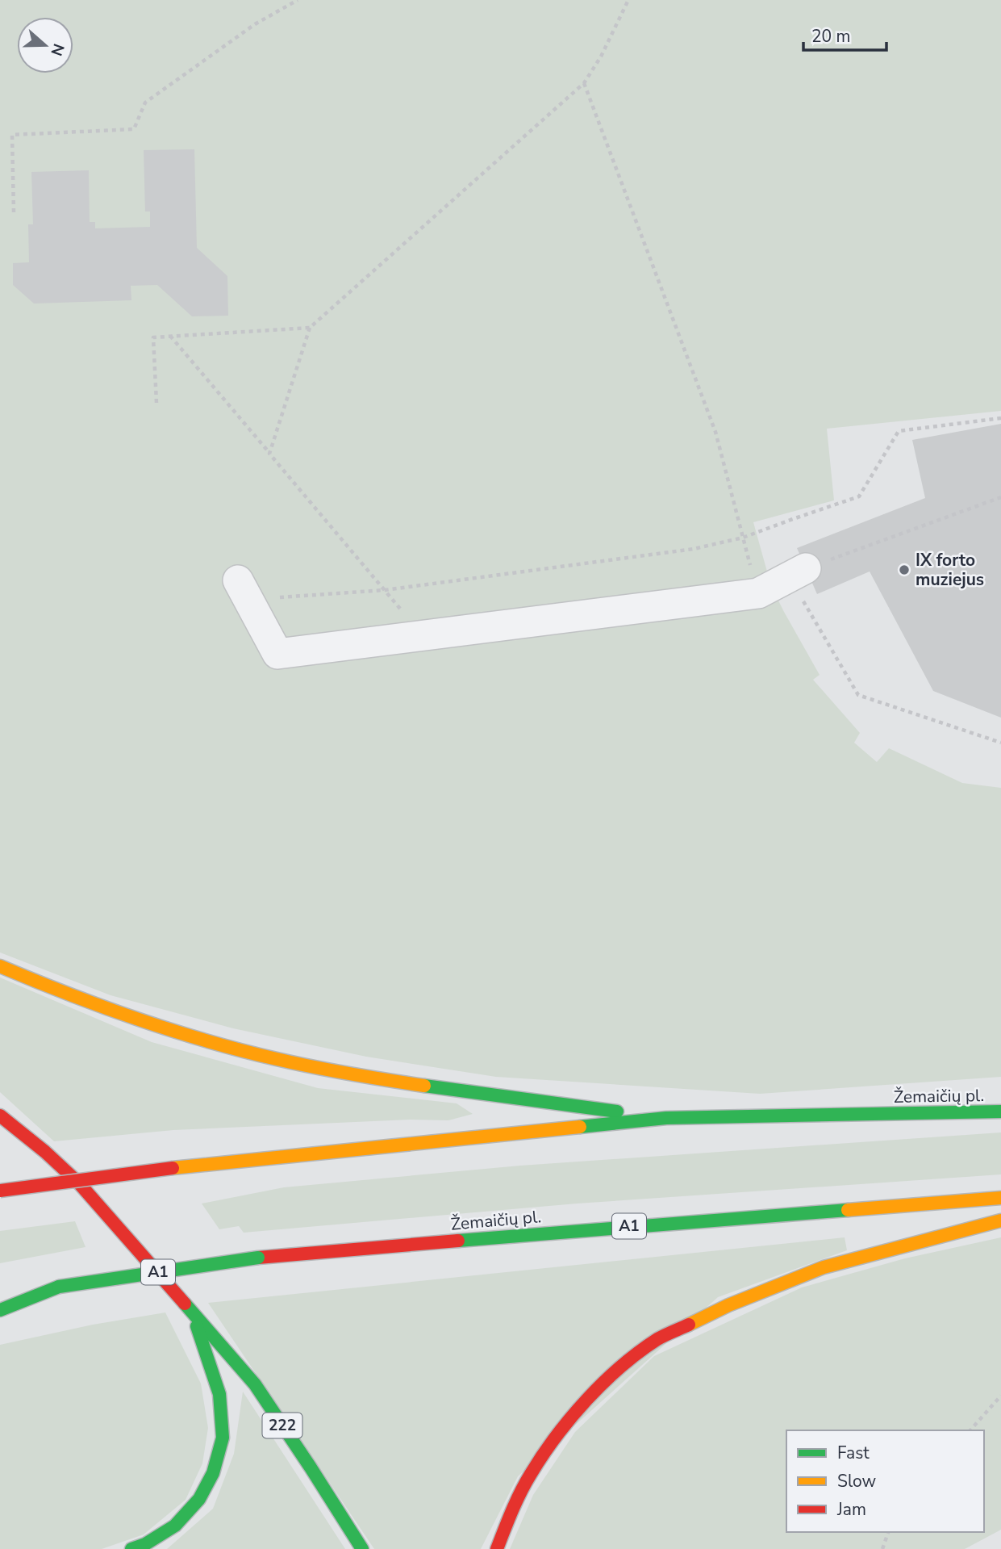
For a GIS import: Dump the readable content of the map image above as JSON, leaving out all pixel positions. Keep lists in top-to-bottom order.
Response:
{
  "streets": {
    "highway": ["Žemaičių pl.", "A1", "222"]
  },
  "crossings": [
    ["Žemaičių pl.", "A1"]
  ],
  "places": ["IX forto muziejus"],
  "legend": ["Fast", "Slow", "Jam"],
  "scale_bar": "20 m",
  "north": "right"
}
